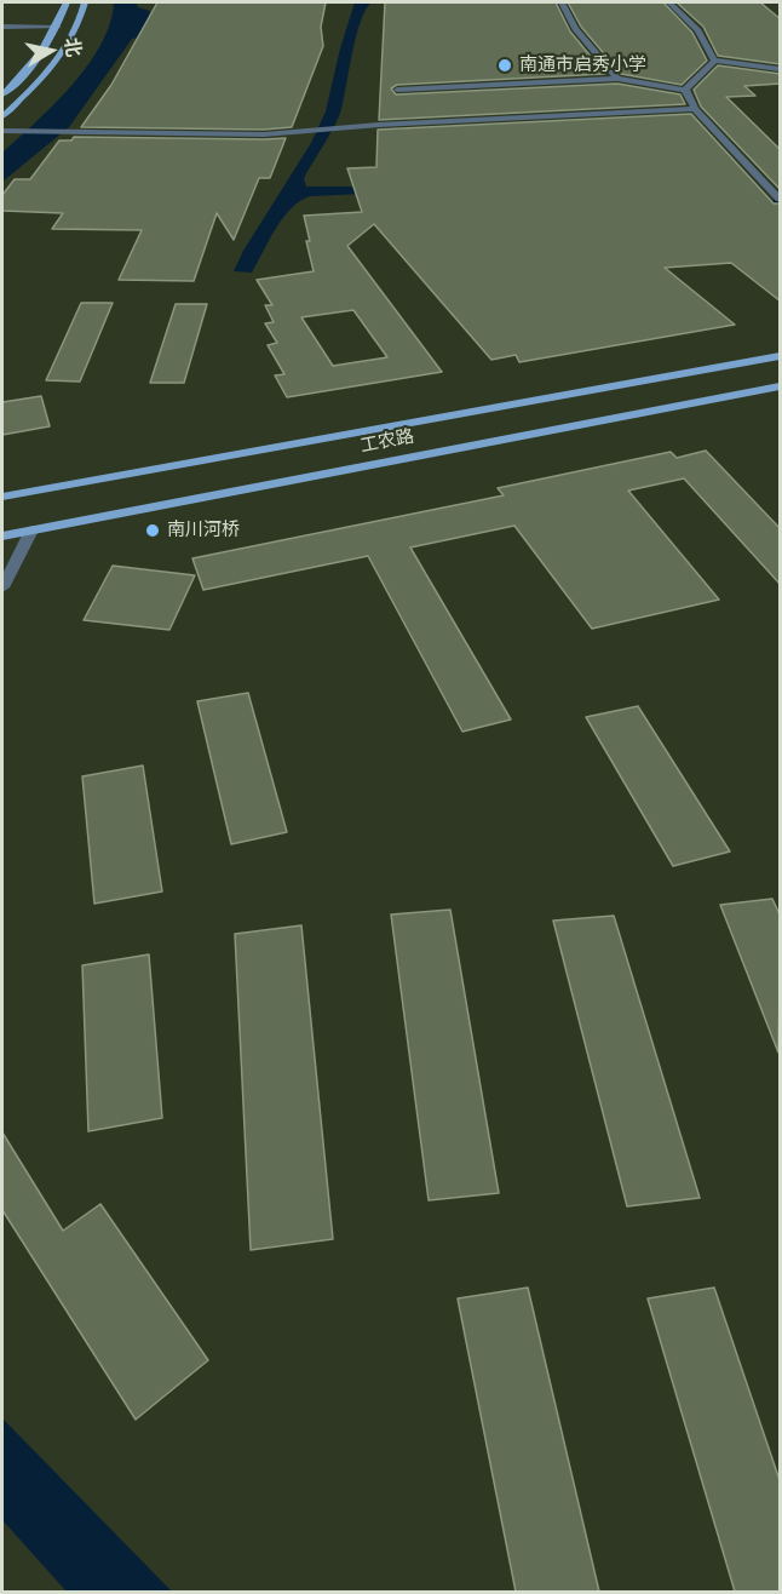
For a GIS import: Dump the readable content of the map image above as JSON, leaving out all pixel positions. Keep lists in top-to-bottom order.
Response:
{
  "streets": {
    "main road": ["工农路"]
  },
  "places": ["南通市启秀小学", "南川河桥"],
  "north": "right"
}
